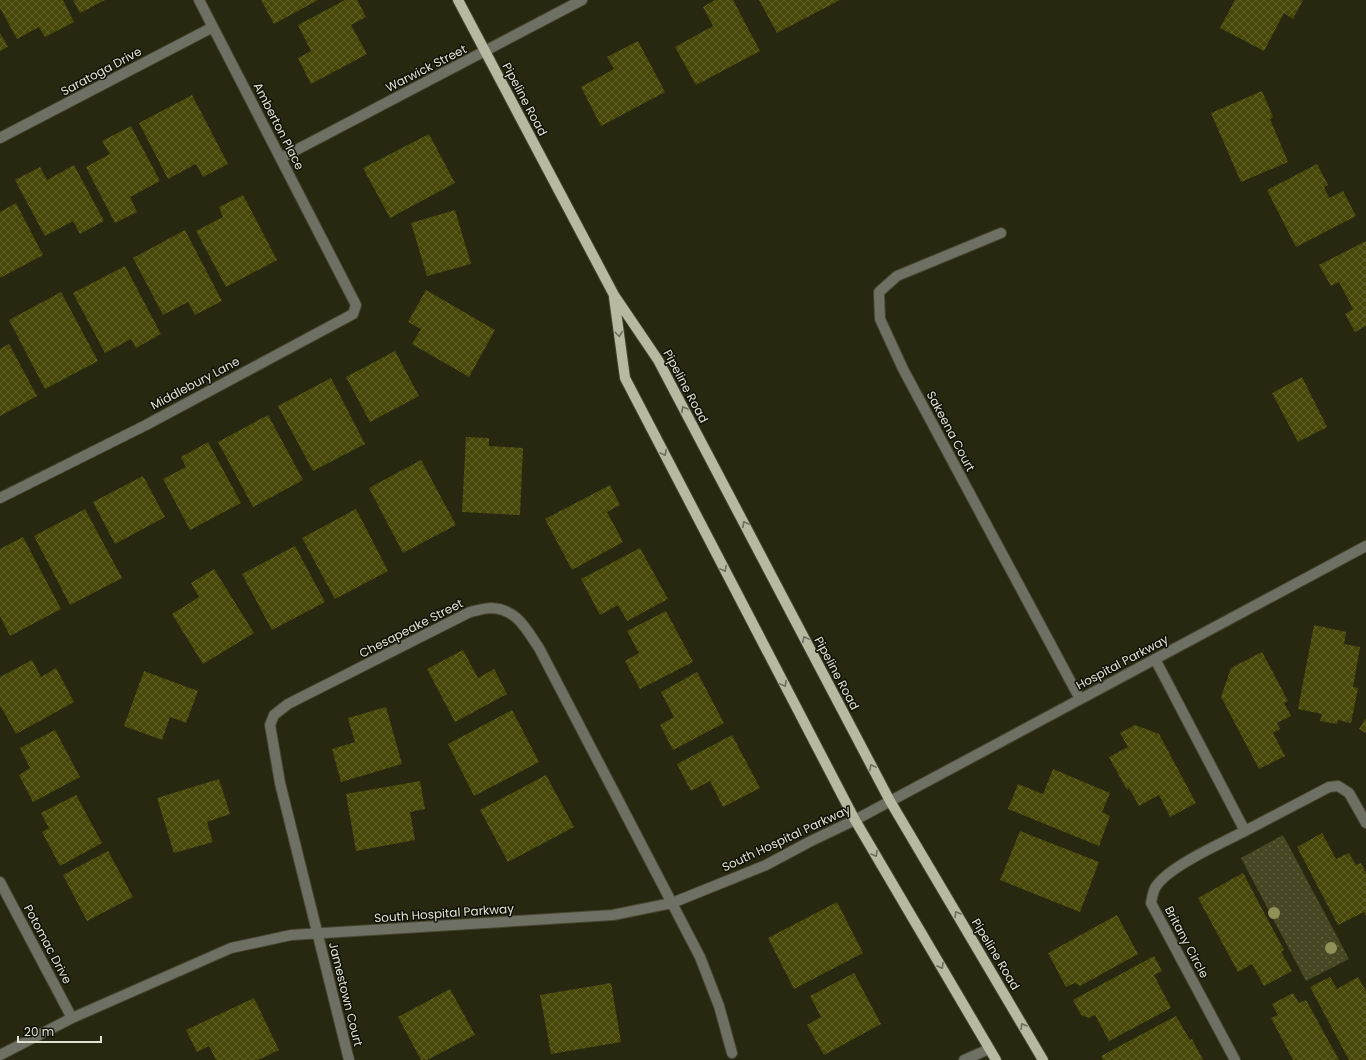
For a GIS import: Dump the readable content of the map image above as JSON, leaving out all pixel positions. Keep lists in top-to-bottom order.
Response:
{
  "streets": {
    "main road": ["Pipeline Road"],
    "street": [
      "Warwick Street",
      "Saratoga Drive",
      "Amberton Place",
      "Middlebury Lane",
      "Sakeena Court",
      "Chesapeake Street",
      "Hospital Parkway",
      "South Hospital Parkway",
      "Britany Circle",
      "Potomac Drive",
      "Jamestown Court"
    ]
  },
  "crossings": [
    ["Warwick Street", "Pipeline Road"],
    ["Warwick Street", "Amberton Place"],
    ["Saratoga Drive", "Amberton Place"],
    ["Pipeline Road", "Hospital Parkway"],
    ["Pipeline Road", "South Hospital Parkway"],
    ["Amberton Place", "Middlebury Lane"],
    ["Sakeena Court", "Hospital Parkway"],
    ["Chesapeake Street", "South Hospital Parkway"],
    ["Chesapeake Street", "Jamestown Court"],
    ["Hospital Parkway", "South Hospital Parkway"],
    ["South Hospital Parkway", "Potomac Drive"],
    ["South Hospital Parkway", "Jamestown Court"]
  ],
  "scale_bar": "20 m"
}
